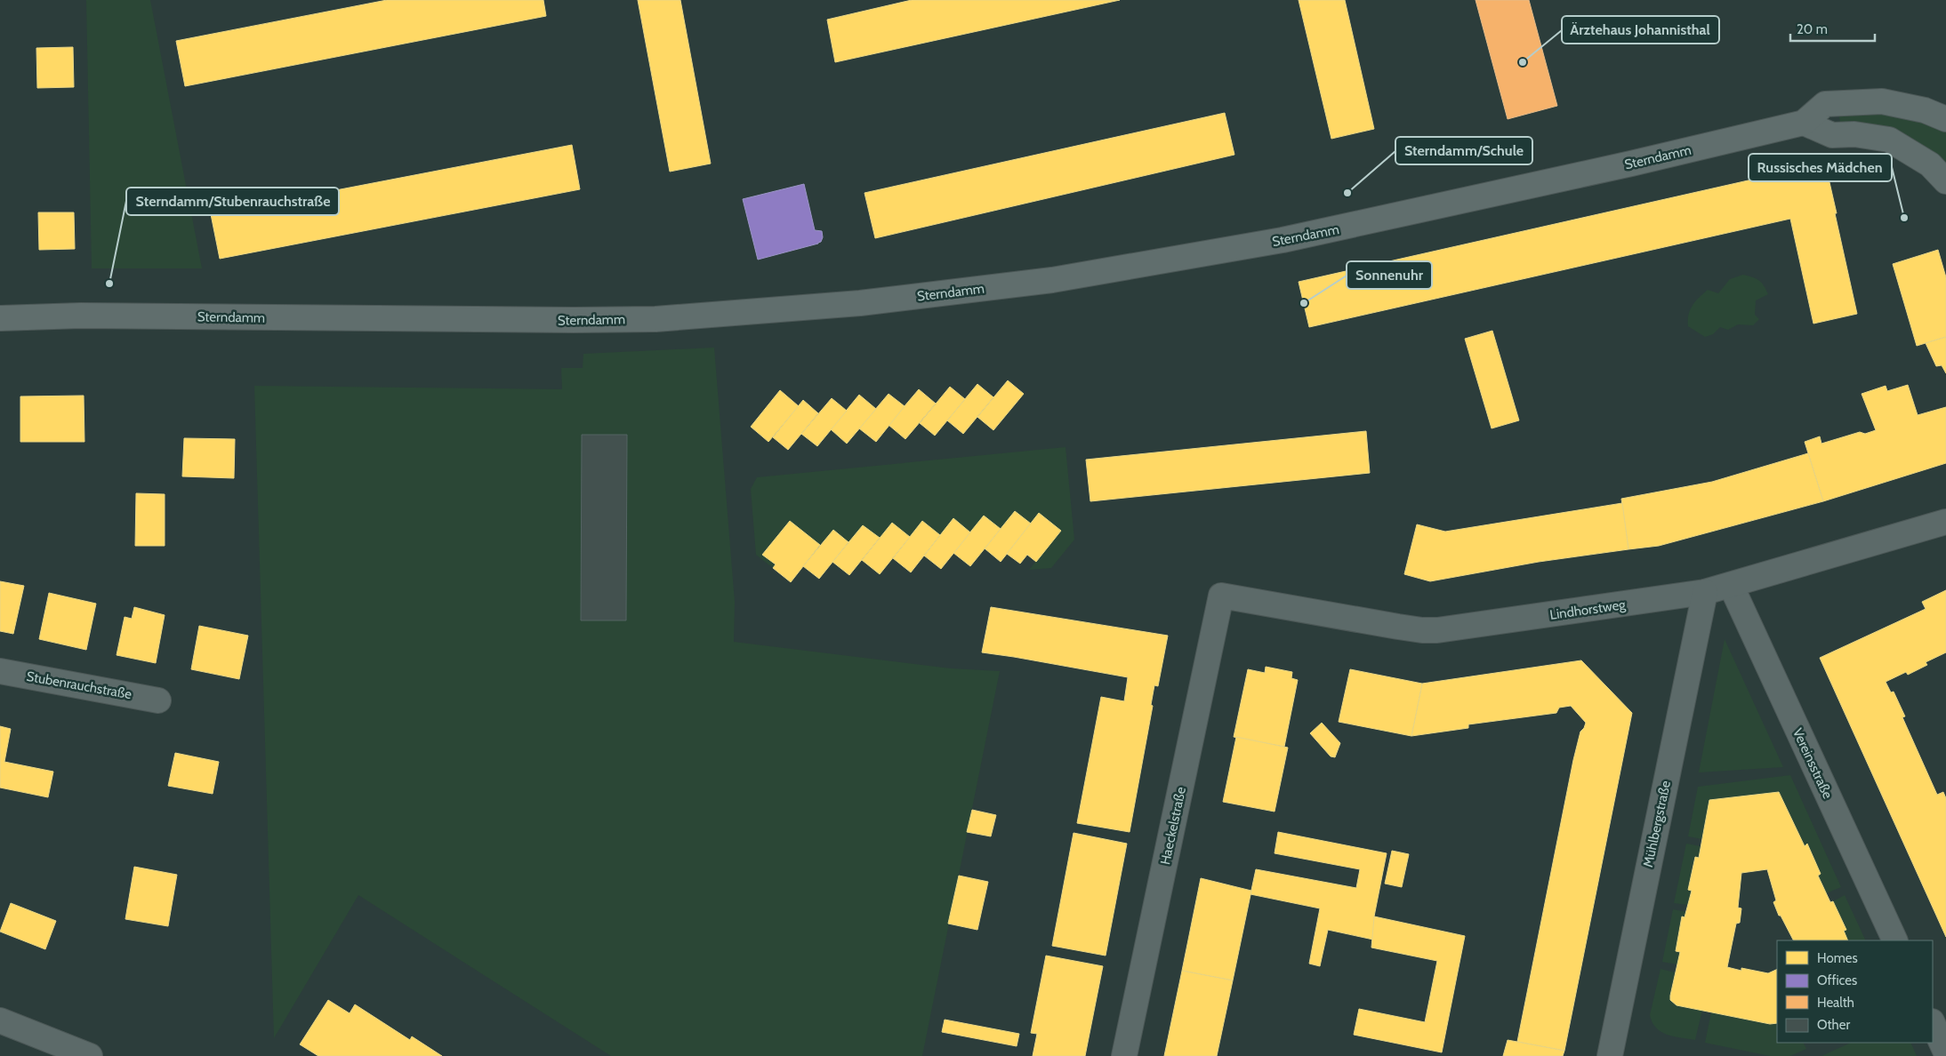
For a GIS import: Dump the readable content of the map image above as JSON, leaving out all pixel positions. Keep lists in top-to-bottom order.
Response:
{
  "streets": {
    "street": [
      "Sterndamm",
      "Lindhorstweg",
      "Stubenrauchstraße",
      "Vereinsstraße",
      "Mühlbergstraße",
      "Haeckelstraße"
    ]
  },
  "crossings": [
    ["Lindhorstweg", "Vereinsstraße"],
    ["Lindhorstweg", "Mühlbergstraße"],
    ["Lindhorstweg", "Haeckelstraße"]
  ],
  "places": [
    "Ärztehaus Johannisthal",
    "Sterndamm/Schule",
    "Russisches Mädchen",
    "Sterndamm/Stubenrauchstraße",
    "Sonnenuhr"
  ],
  "legend": [
    "Homes",
    "Offices",
    "Health",
    "Other"
  ],
  "scale_bar": "20 m"
}
